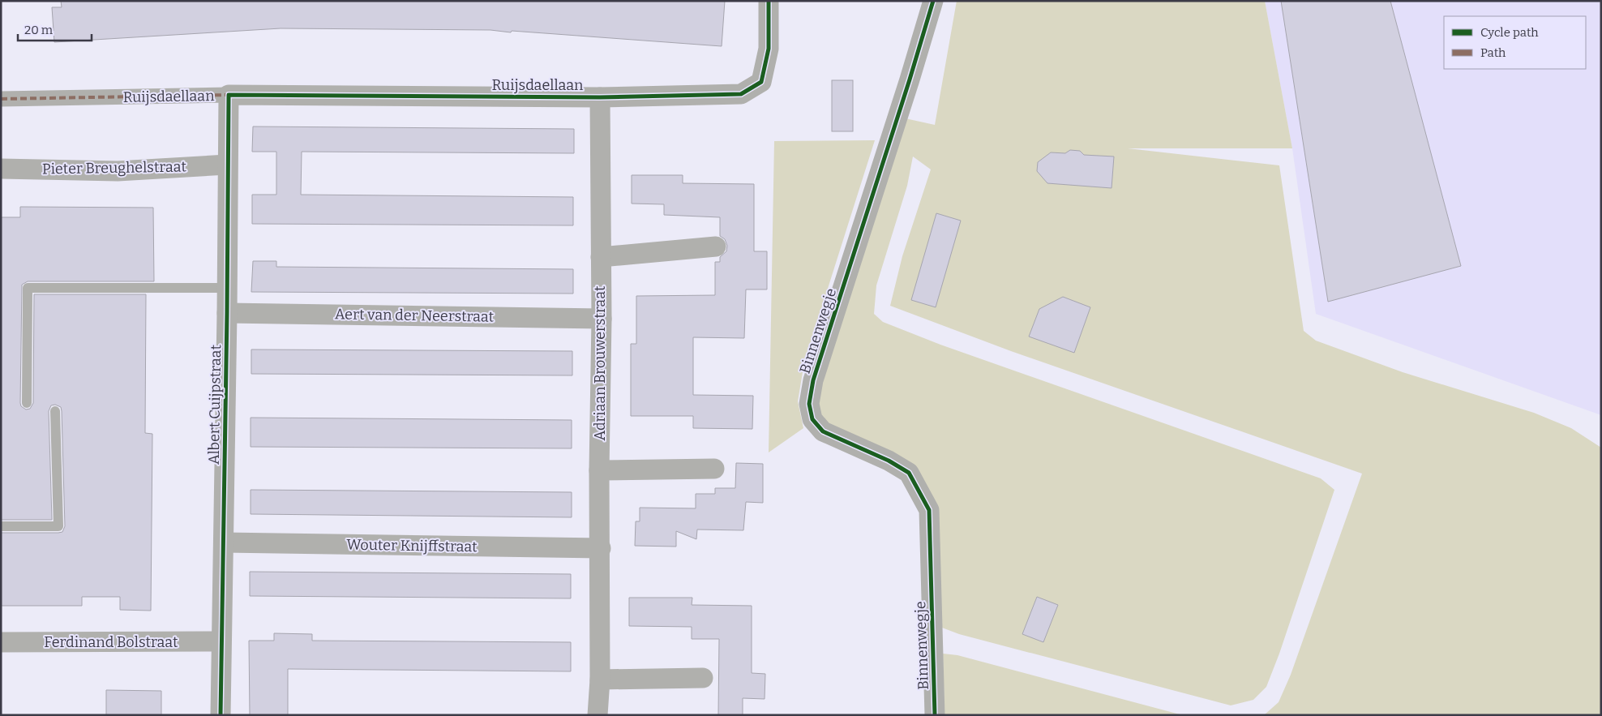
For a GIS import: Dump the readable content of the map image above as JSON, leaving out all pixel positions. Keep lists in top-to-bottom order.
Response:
{
  "streets": {
    "street": [
      "Ruijsdaellaan",
      "Pieter Breughelstraat",
      "Aert van der Neerstraat",
      "Binnenwegje",
      "Adriaan Brouwerstraat",
      "Albert Cuijpstraat",
      "Wouter Knijffstraat",
      "Ferdinand Bolstraat"
    ]
  },
  "crossings": [
    ["Ruijsdaellaan", "Adriaan Brouwerstraat"],
    ["Ruijsdaellaan", "Albert Cuijpstraat"],
    ["Pieter Breughelstraat", "Albert Cuijpstraat"],
    ["Aert van der Neerstraat", "Adriaan Brouwerstraat"],
    ["Aert van der Neerstraat", "Albert Cuijpstraat"],
    ["Adriaan Brouwerstraat", "Wouter Knijffstraat"],
    ["Albert Cuijpstraat", "Wouter Knijffstraat"],
    ["Albert Cuijpstraat", "Ferdinand Bolstraat"]
  ],
  "legend": ["Cycle path", "Path"],
  "scale_bar": "20 m"
}
